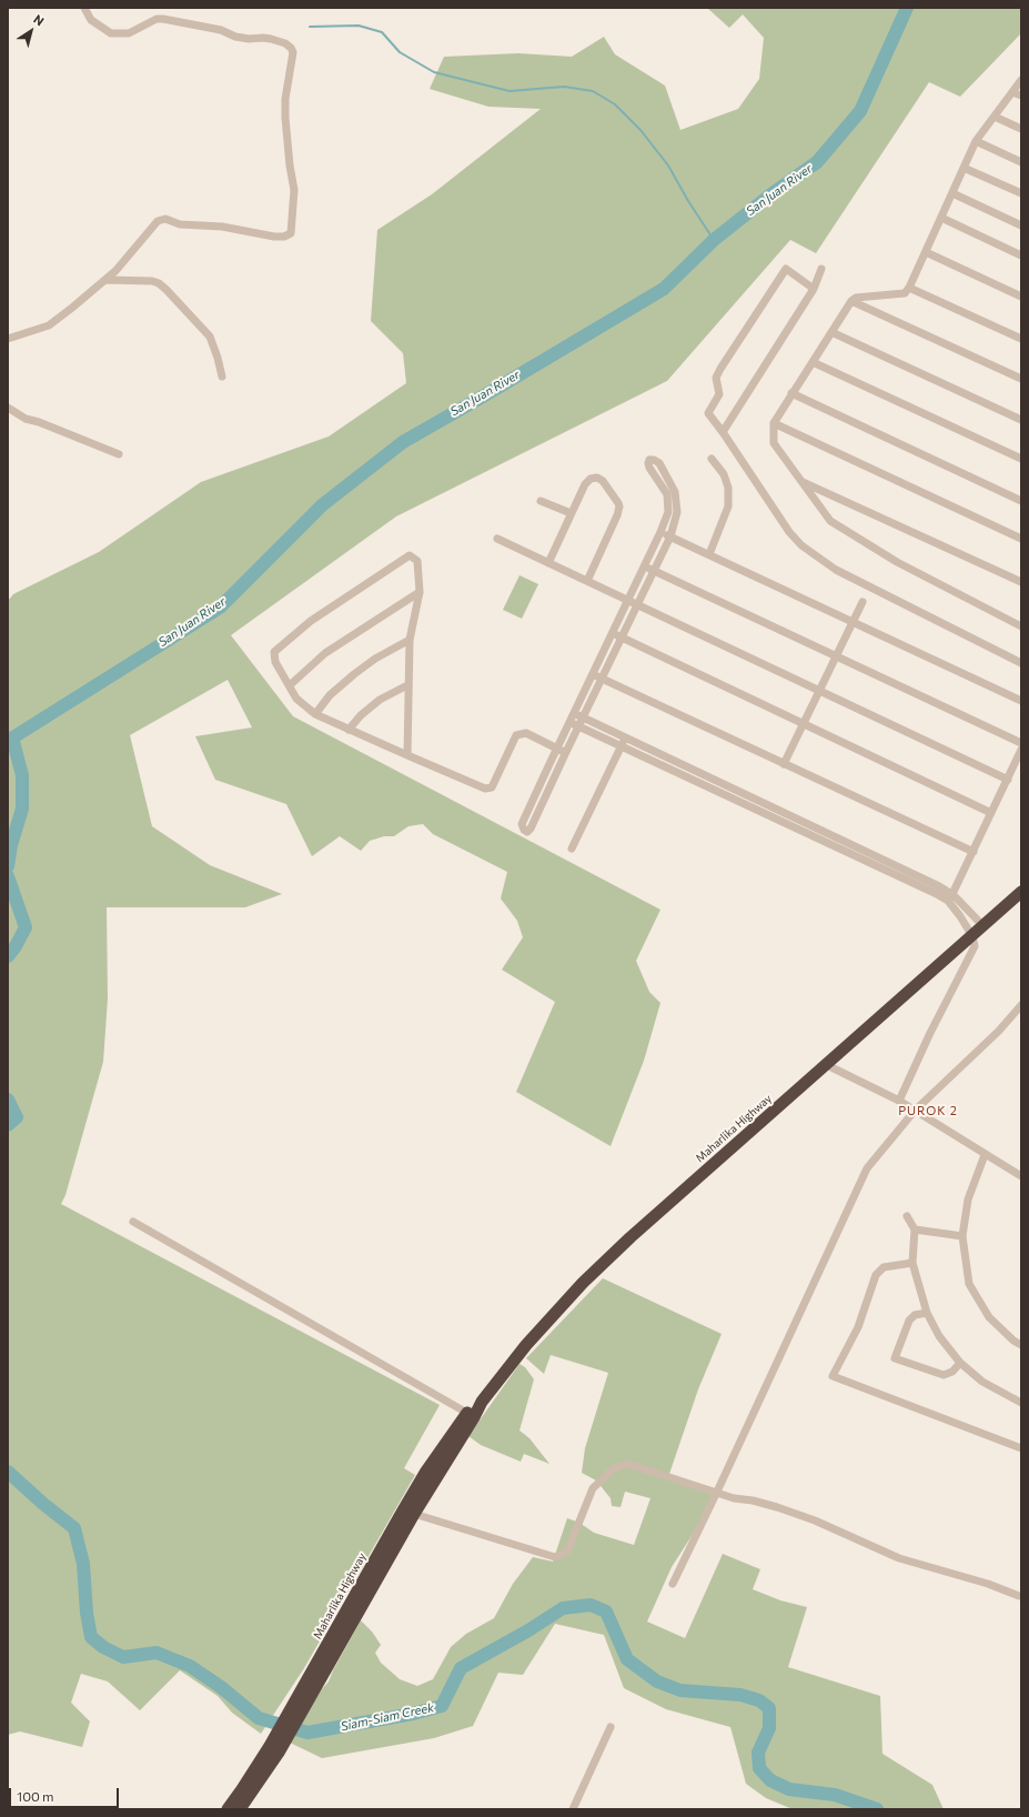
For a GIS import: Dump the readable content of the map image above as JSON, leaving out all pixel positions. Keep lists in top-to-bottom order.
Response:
{
  "streets": {
    "highway": ["Maharlika Highway"]
  },
  "districts": ["PUROK 2"],
  "water": ["San Juan River", "Siam-Siam Creek"],
  "scale_bar": "100 m",
  "north": "top right"
}
